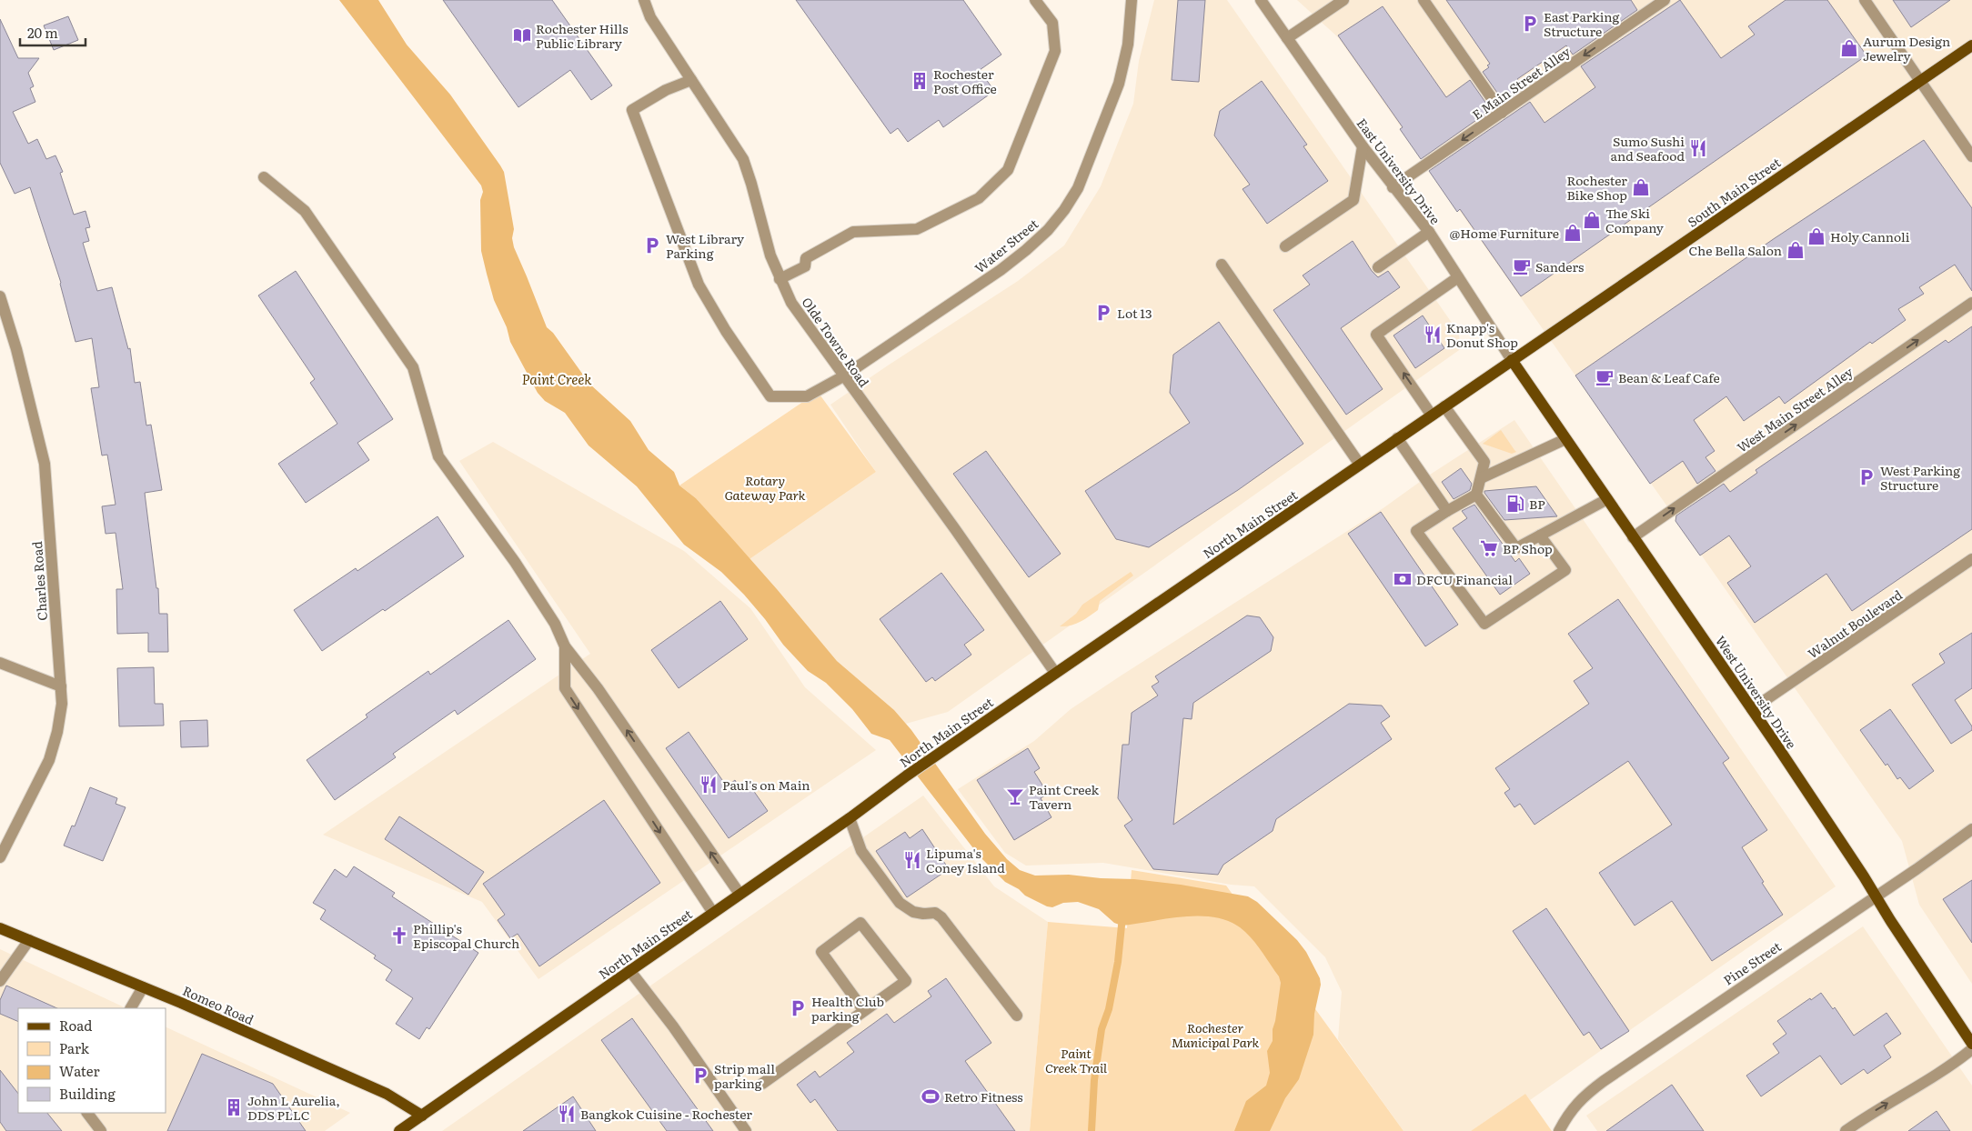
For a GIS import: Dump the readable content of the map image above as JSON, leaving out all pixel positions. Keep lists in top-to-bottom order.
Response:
{
  "streets": {
    "main road": [
      "South Main Street",
      "North Main Street",
      "West University Drive",
      "Romeo Road"
    ],
    "street": [
      "E Main Street Alley",
      "East University Drive",
      "Water Street",
      "Olde Towne Road",
      "West Main Street Alley",
      "Charles Road",
      "Walnut Boulevard",
      "Pine Street"
    ]
  },
  "crossings": [
    ["E Main Street Alley", "East University Drive"],
    ["East University Drive", "South Main Street"],
    ["East University Drive", "North Main Street"],
    ["East University Drive", "West University Drive"],
    ["South Main Street", "North Main Street"],
    ["South Main Street", "West University Drive"],
    ["Water Street", "Olde Towne Road"],
    ["Olde Towne Road", "North Main Street"],
    ["West Main Street Alley", "West University Drive"],
    ["North Main Street", "West University Drive"],
    ["North Main Street", "Romeo Road"],
    ["Walnut Boulevard", "West University Drive"],
    ["West University Drive", "Pine Street"]
  ],
  "one_way": ["E Main Street Alley", "West Main Street Alley"],
  "water": ["Paint Creek"],
  "parks": ["Rotary Gateway Park", "Rochester Municipal Park", "Paint Creek Trail"],
  "places": {
    "parking": [
      "East Parking Structure",
      "West Library Parking",
      "Lot 13",
      "West Parking Structure",
      "Health Club parking",
      "Strip mall parking"
    ],
    "library": ["Rochester Hills Public Library"],
    "shop": [
      "Aurum Design Jewelry",
      "Rochester Bike Shop",
      "The Ski Company",
      "@Home Furniture",
      "Holy Cannoli",
      "Che Bella Salon"
    ],
    "building": ["Rochester Post Office", "John L Aurelia, DDS PLLC"],
    "restaurant": [
      "Sumo Sushi and Seafood",
      "Knapp's Donut Shop",
      "Paul's on Main",
      "Lipuma's Coney Island",
      "Bangkok Cuisine - Rochester"
    ],
    "cafe": ["Sanders", "Bean & Leaf Cafe"],
    "fuel station": ["BP"],
    "supermarket": ["BP Shop"],
    "bank": ["DFCU Financial"],
    "bar": ["Paint Creek Tavern"],
    "church": ["Phillip's Episcopal Church"],
    "sports": ["Retro Fitness"]
  },
  "legend": [
    "Road",
    "Park",
    "Water",
    "Building"
  ],
  "scale_bar": "20 m"
}
